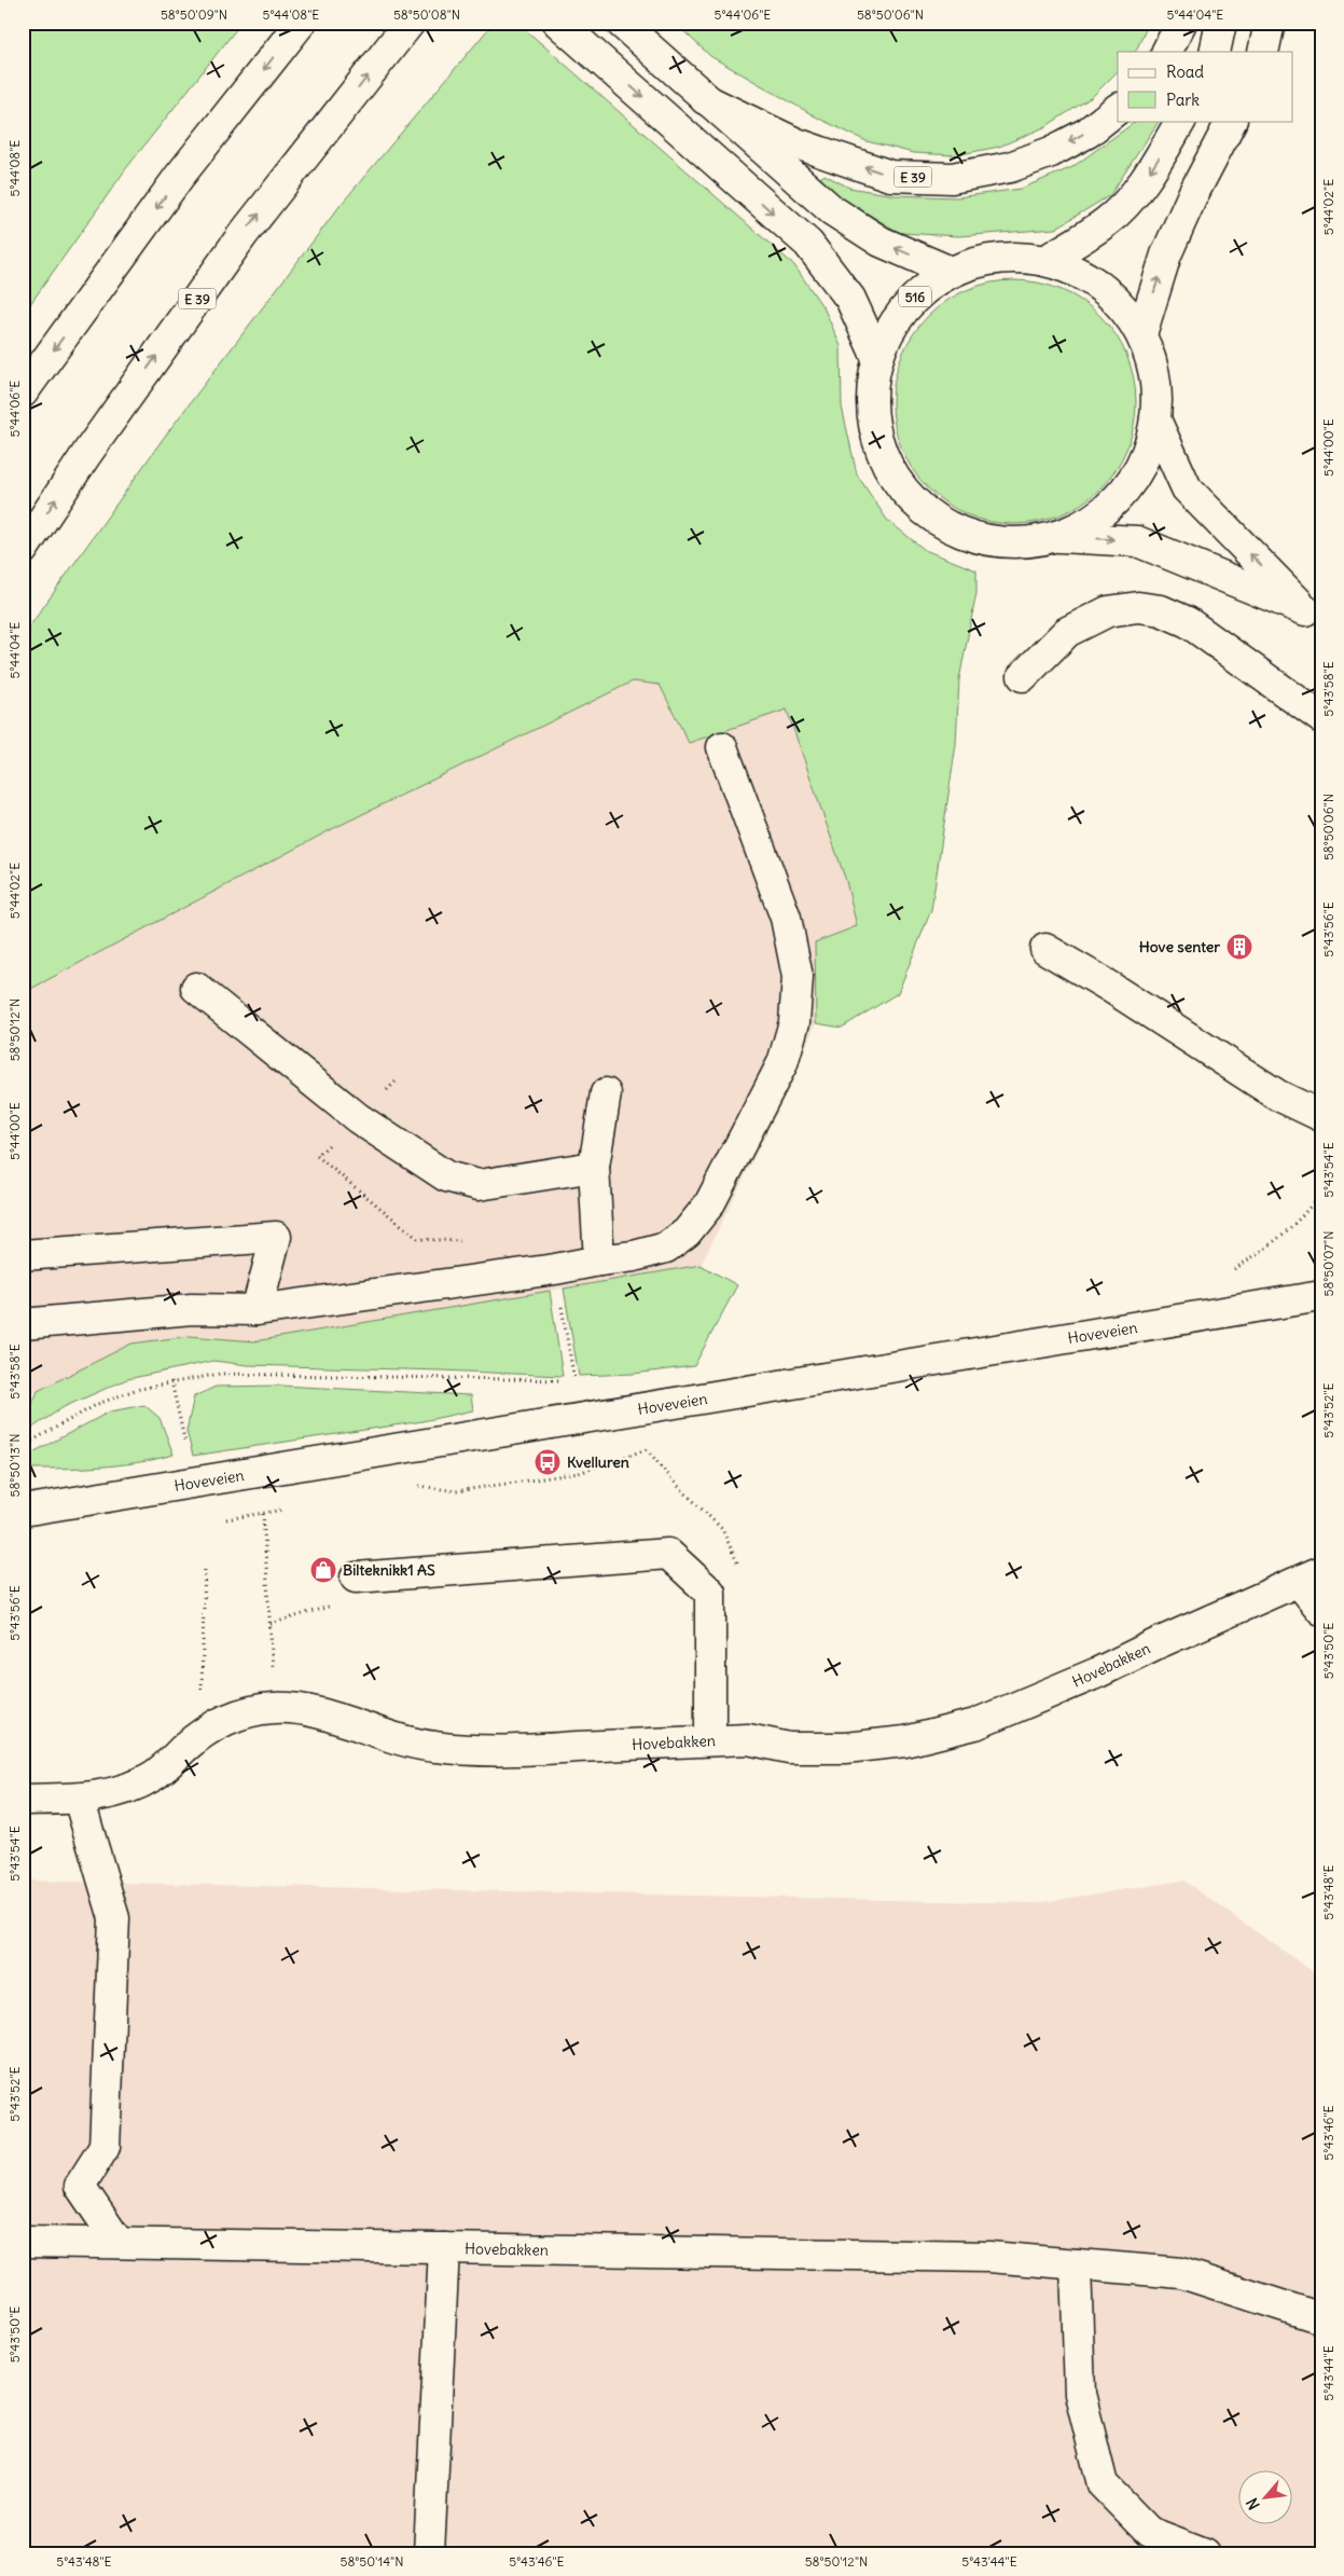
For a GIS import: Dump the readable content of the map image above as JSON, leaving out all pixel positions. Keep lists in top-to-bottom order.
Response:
{
  "streets": {
    "main road": [
      "E 39",
      "516",
      "Hoveveien",
      "Hovebakken"
    ]
  },
  "crossings": [
    ["E 39", "516"]
  ],
  "places": {
    "building": ["Hove senter"],
    "bus stop": ["Kvelluren"],
    "shop": ["Bilteknikk1 AS"]
  },
  "legend": ["Road", "Park"],
  "north": "bottom left",
  "coordinates": [
    "58°50'09\"N",
    "5°44'08\"E",
    "58°50'08\"N",
    "5°44'06\"E",
    "58°50'06\"N",
    "5°44'04\"E",
    "5°44'02\"E",
    "5°44'00\"E",
    "5°43'58\"E",
    "5°43'56\"E",
    "58°50'12\"N",
    "5°43'54\"E",
    "58°50'07\"N",
    "5°43'52\"E",
    "58°50'13\"N",
    "5°43'50\"E",
    "5°43'48\"E",
    "5°43'46\"E",
    "5°43'44\"E",
    "58°50'14\"N"
  ]
}
